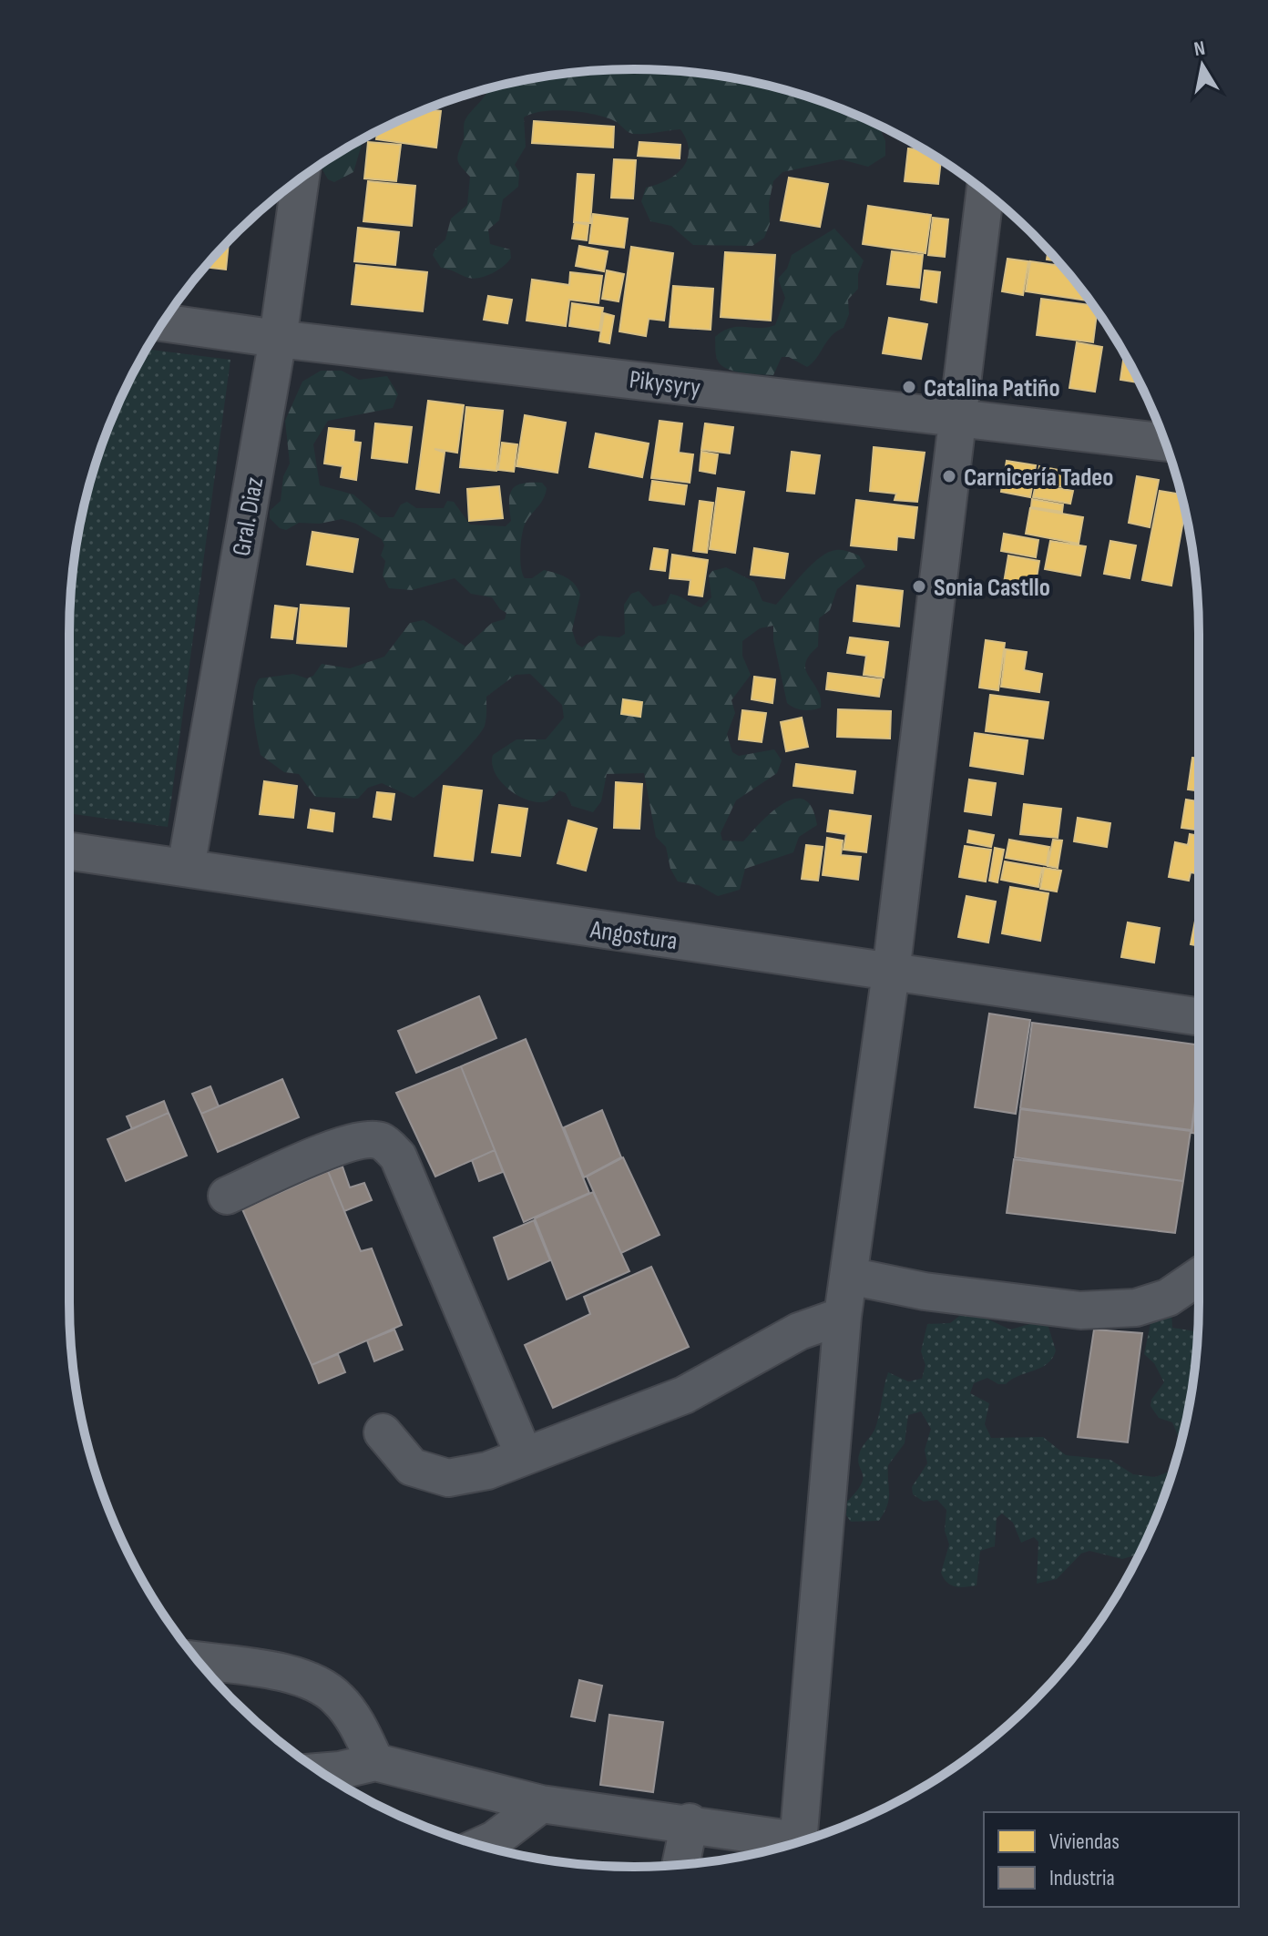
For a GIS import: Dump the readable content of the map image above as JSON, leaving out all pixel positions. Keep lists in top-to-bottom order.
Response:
{
  "streets": {
    "street": ["Pikysyry", "Gral. Diaz", "Angostura"]
  },
  "crossings": [
    ["Pikysyry", "Gral. Diaz"],
    ["Gral. Diaz", "Angostura"]
  ],
  "places": ["Catalina Patiño", "Carnicería Tadeo", "Sonia Castllo"],
  "legend": ["Viviendas", "Industria"],
  "north": "top"
}
